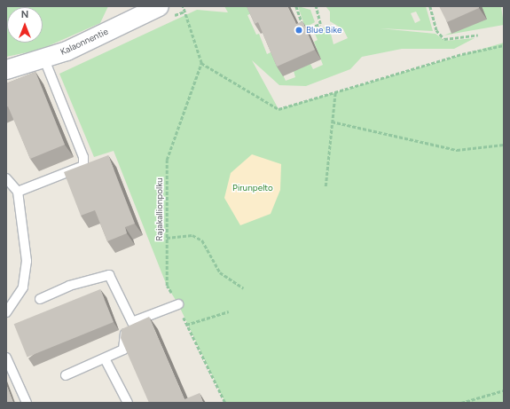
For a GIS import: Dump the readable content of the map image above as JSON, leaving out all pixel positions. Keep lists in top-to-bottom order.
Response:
{
  "streets": {
    "street": ["Kalaonnentie"],
    "path": ["Rajakallionpolku"]
  },
  "parks": ["Pirunpelto"],
  "places": ["Blue Bike"],
  "north": "top"
}
